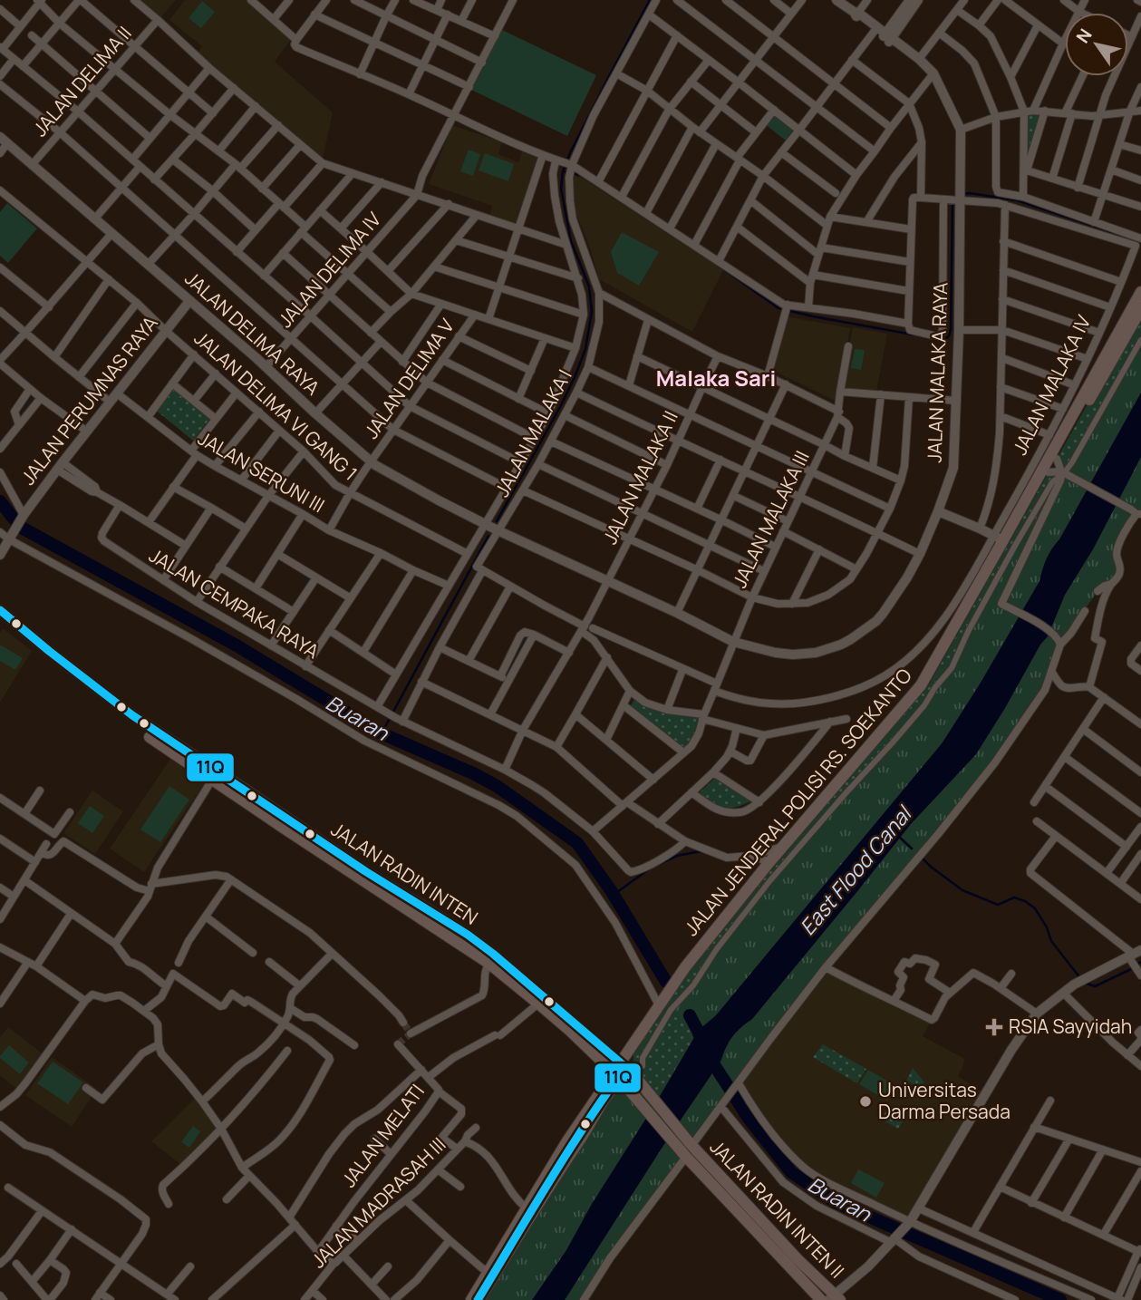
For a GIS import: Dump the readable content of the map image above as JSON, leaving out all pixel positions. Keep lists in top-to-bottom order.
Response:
{
  "streets": {
    "main road": ["JALAN JENDERAL POLISI RS. SOEKANTO", "JALAN RADIN INTEN", "JALAN RADIN INTEN II"],
    "street": [
      "JALAN DELIMA II",
      "JALAN DELIMA IV",
      "JALAN DELIMA RAYA",
      "JALAN MALAKA RAYA",
      "JALAN DELIMA V",
      "JALAN MALAKA IV",
      "JALAN PERUMNAS RAYA",
      "JALAN DELIMA VI GANG 1",
      "JALAN MALAKA I",
      "JALAN SERUNI III",
      "JALAN MALAKA II",
      "JALAN MALAKA III",
      "JALAN CEMPAKA RAYA",
      "JALAN MELATI",
      "JALAN MADRASAH III"
    ]
  },
  "crossings": [
    ["JALAN DELIMA II", "JALAN DELIMA RAYA"],
    ["JALAN DELIMA IV", "JALAN DELIMA RAYA"],
    ["JALAN DELIMA RAYA", "JALAN MALAKA RAYA"],
    ["JALAN DELIMA RAYA", "JALAN DELIMA V"],
    ["JALAN DELIMA RAYA", "JALAN PERUMNAS RAYA"],
    ["JALAN DELIMA RAYA", "JALAN MALAKA I"],
    ["JALAN MALAKA RAYA", "JALAN MALAKA IV"],
    ["JALAN MALAKA RAYA", "JALAN MALAKA I"],
    ["JALAN MALAKA RAYA", "JALAN MALAKA II"],
    ["JALAN MALAKA RAYA", "JALAN MALAKA III"],
    ["JALAN DELIMA V", "JALAN DELIMA VI GANG 1"],
    ["JALAN DELIMA V", "JALAN SERUNI III"],
    ["JALAN MALAKA IV", "JALAN MALAKA II"],
    ["JALAN MALAKA IV", "JALAN JENDERAL POLISI RS. SOEKANTO"],
    ["JALAN PERUMNAS RAYA", "JALAN DELIMA VI GANG 1"],
    ["JALAN PERUMNAS RAYA", "JALAN SERUNI III"],
    ["JALAN MALAKA II", "JALAN CEMPAKA RAYA"],
    ["JALAN JENDERAL POLISI RS. SOEKANTO", "JALAN RADIN INTEN"]
  ],
  "districts": ["Malaka Sari"],
  "water": ["Buaran", "East Flood Canal"],
  "places": {
    "health": ["RSIA Sayyidah"],
    "other": ["Universitas Darma Persada"]
  },
  "lines": ["transit line 11Q"],
  "north": "top left"
}
